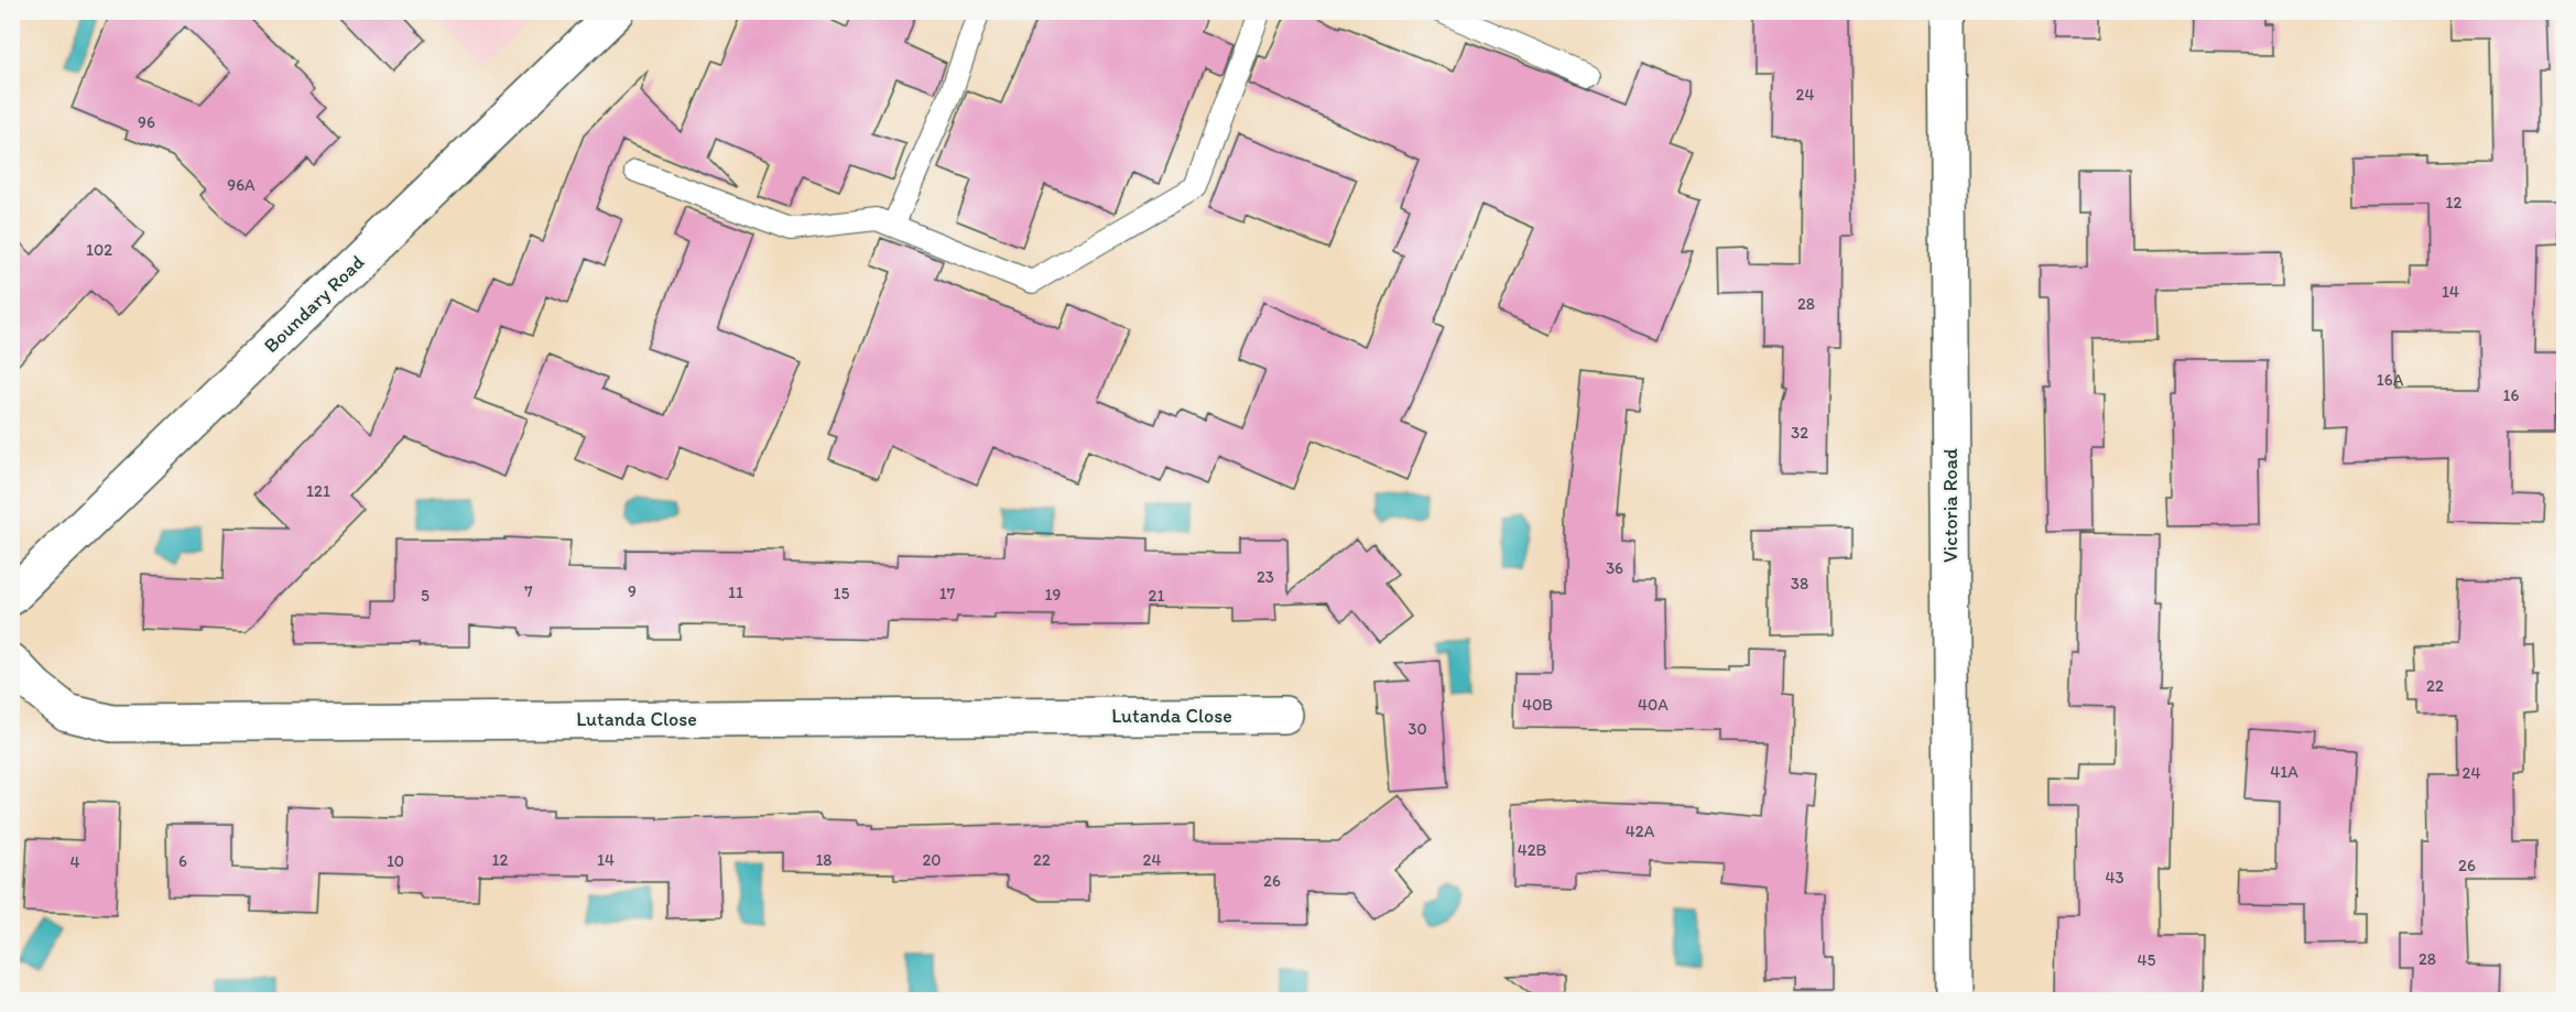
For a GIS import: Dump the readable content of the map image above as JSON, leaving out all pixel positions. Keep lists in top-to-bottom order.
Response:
{
  "streets": {
    "street": ["Boundary Road", "Victoria Road", "Lutanda Close"]
  },
  "house_numbers": [
    "24",
    "96",
    "96A",
    "12",
    "102",
    "14",
    "28",
    "16A",
    "16",
    "32",
    "121",
    "36",
    "23",
    "38",
    "7",
    "9",
    "11",
    "15",
    "17",
    "19",
    "5",
    "21",
    "22",
    "40B",
    "40A",
    "30",
    "41A",
    "24",
    "42A",
    "42B",
    "12",
    "14",
    "18",
    "20",
    "22",
    "24",
    "6",
    "10",
    "4",
    "26",
    "43",
    "26",
    "28",
    "45"
  ]
}
